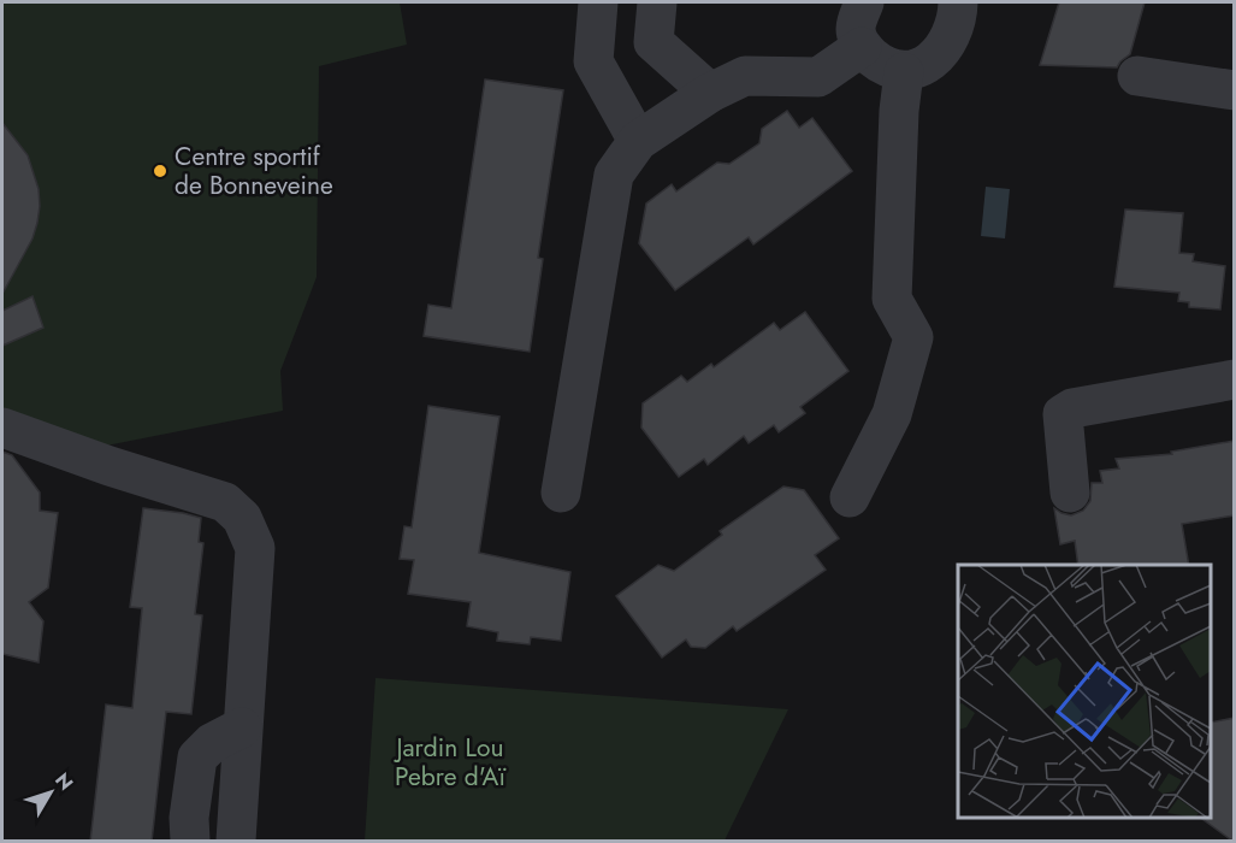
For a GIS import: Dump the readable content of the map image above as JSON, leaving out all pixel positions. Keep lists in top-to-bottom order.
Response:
{
  "parks": ["Jardin Lou Pebre d'Aï"],
  "places": ["Centre sportif de Bonneveine"],
  "north": "top right"
}
